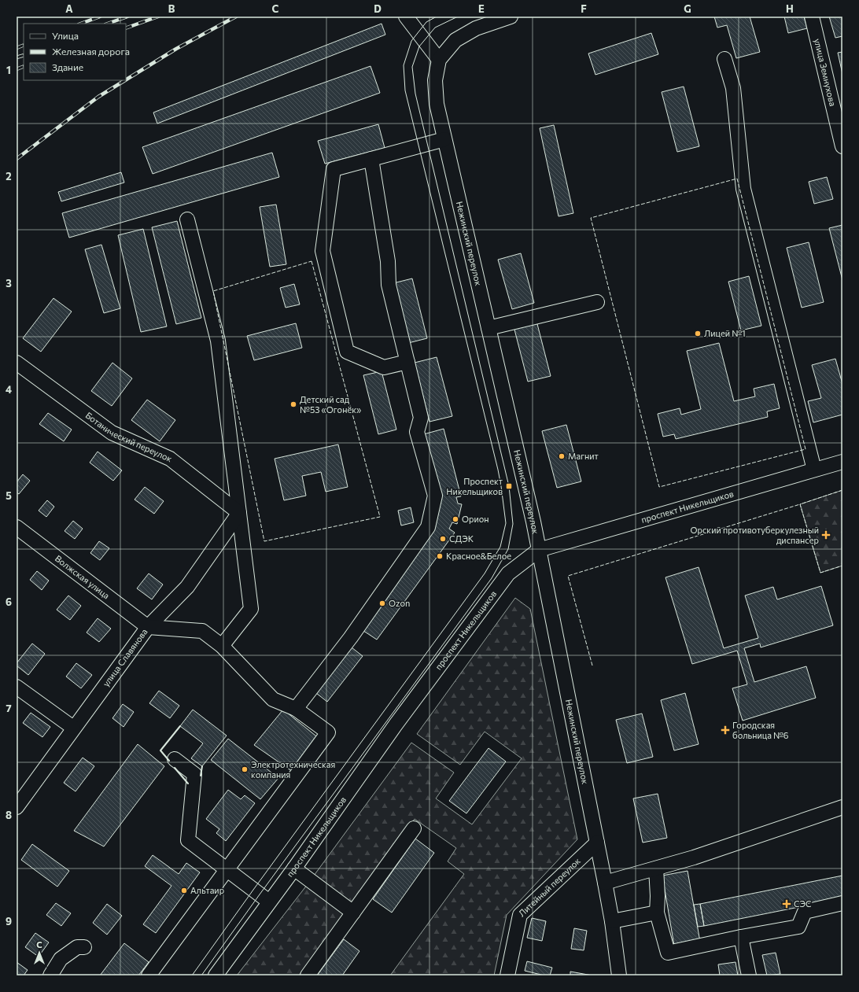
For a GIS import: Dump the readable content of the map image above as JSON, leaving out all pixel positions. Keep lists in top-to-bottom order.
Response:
{
  "streets": {
    "street": [
      "улица Земнухова",
      "Нежинский переулок",
      "Ботанический переулок",
      "проспект Никельщиков",
      "Волжская улица",
      "улица Славянова",
      "Литейный переулок"
    ]
  },
  "crossings": [
    ["Нежинский переулок", "проспект Никельщиков"],
    ["Нежинский переулок", "Литейный переулок"],
    ["Ботанический переулок", "улица Славянова"],
    ["Волжская улица", "улица Славянова"]
  ],
  "places": {
    "other": [
      "Лицей №1",
      "Детский сад №53 «Огонёк»",
      "Магнит",
      "Орион",
      "СДЭК",
      "Красное&Белое",
      "Ozon",
      "Электротехническая компания",
      "Альтаир"
    ],
    "transit": ["Проспект Никельщиков"],
    "health": ["Орский противотуберкулезный диспансер", "Городская больница №6", "СЭС"]
  },
  "legend": ["Улица", "Железная дорога", "Здание"],
  "north": "top",
  "grid": {
    "columns": [
      "A",
      "B",
      "C",
      "D",
      "E",
      "F",
      "G",
      "H"
    ],
    "rows": [
      "1",
      "2",
      "3",
      "4",
      "5",
      "6",
      "7",
      "8",
      "9"
    ]
  }
}
